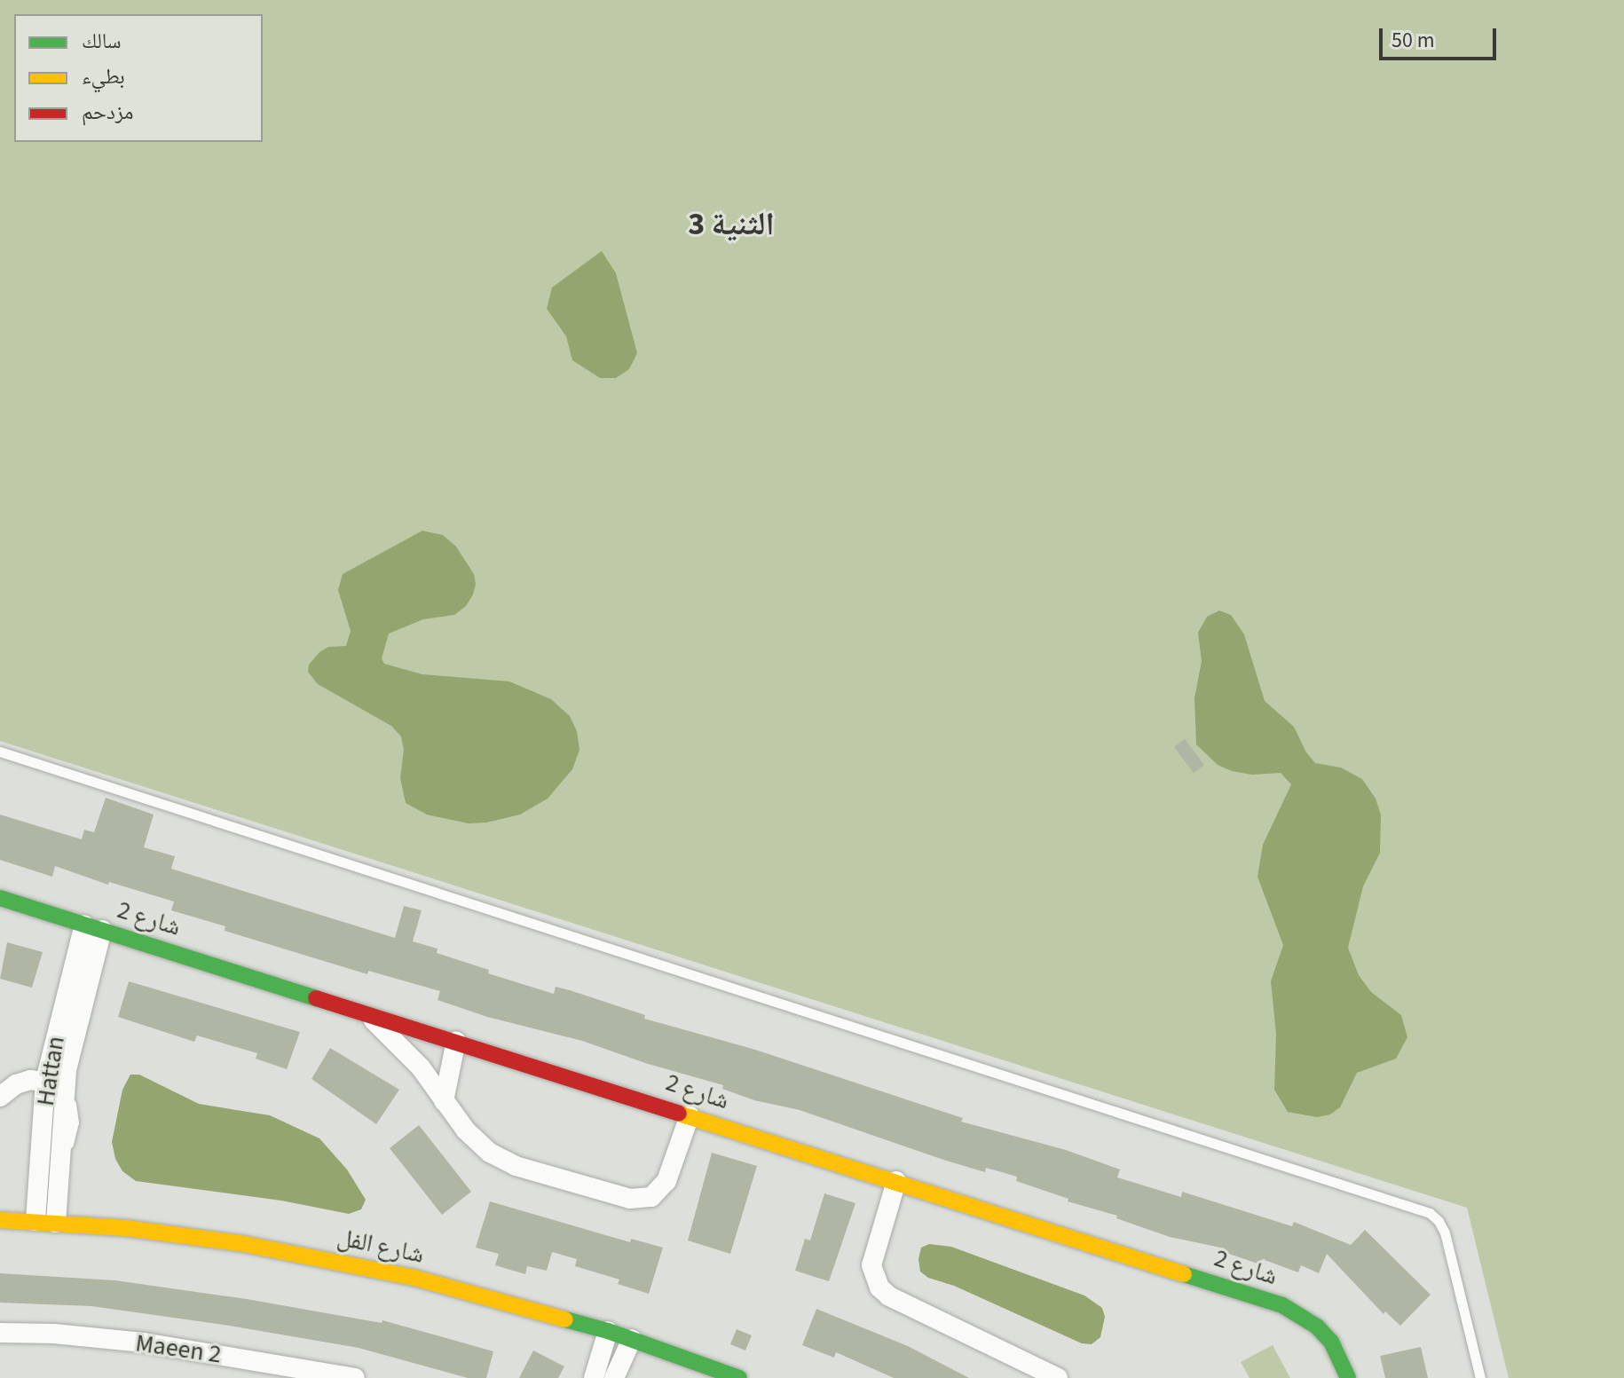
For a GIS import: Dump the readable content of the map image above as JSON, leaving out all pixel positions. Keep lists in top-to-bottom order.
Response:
{
  "streets": {
    "street": [
      "شارع 2",
      "Hattan",
      "شارع الفل",
      "Maeen 2"
    ]
  },
  "crossings": [
    ["شارع 2", "Hattan"],
    ["Hattan", "شارع الفل"]
  ],
  "districts": ["الثنية 3"],
  "legend": ["سالك", "بطيء", "مزدحم"],
  "scale_bar": "50 m"
}
